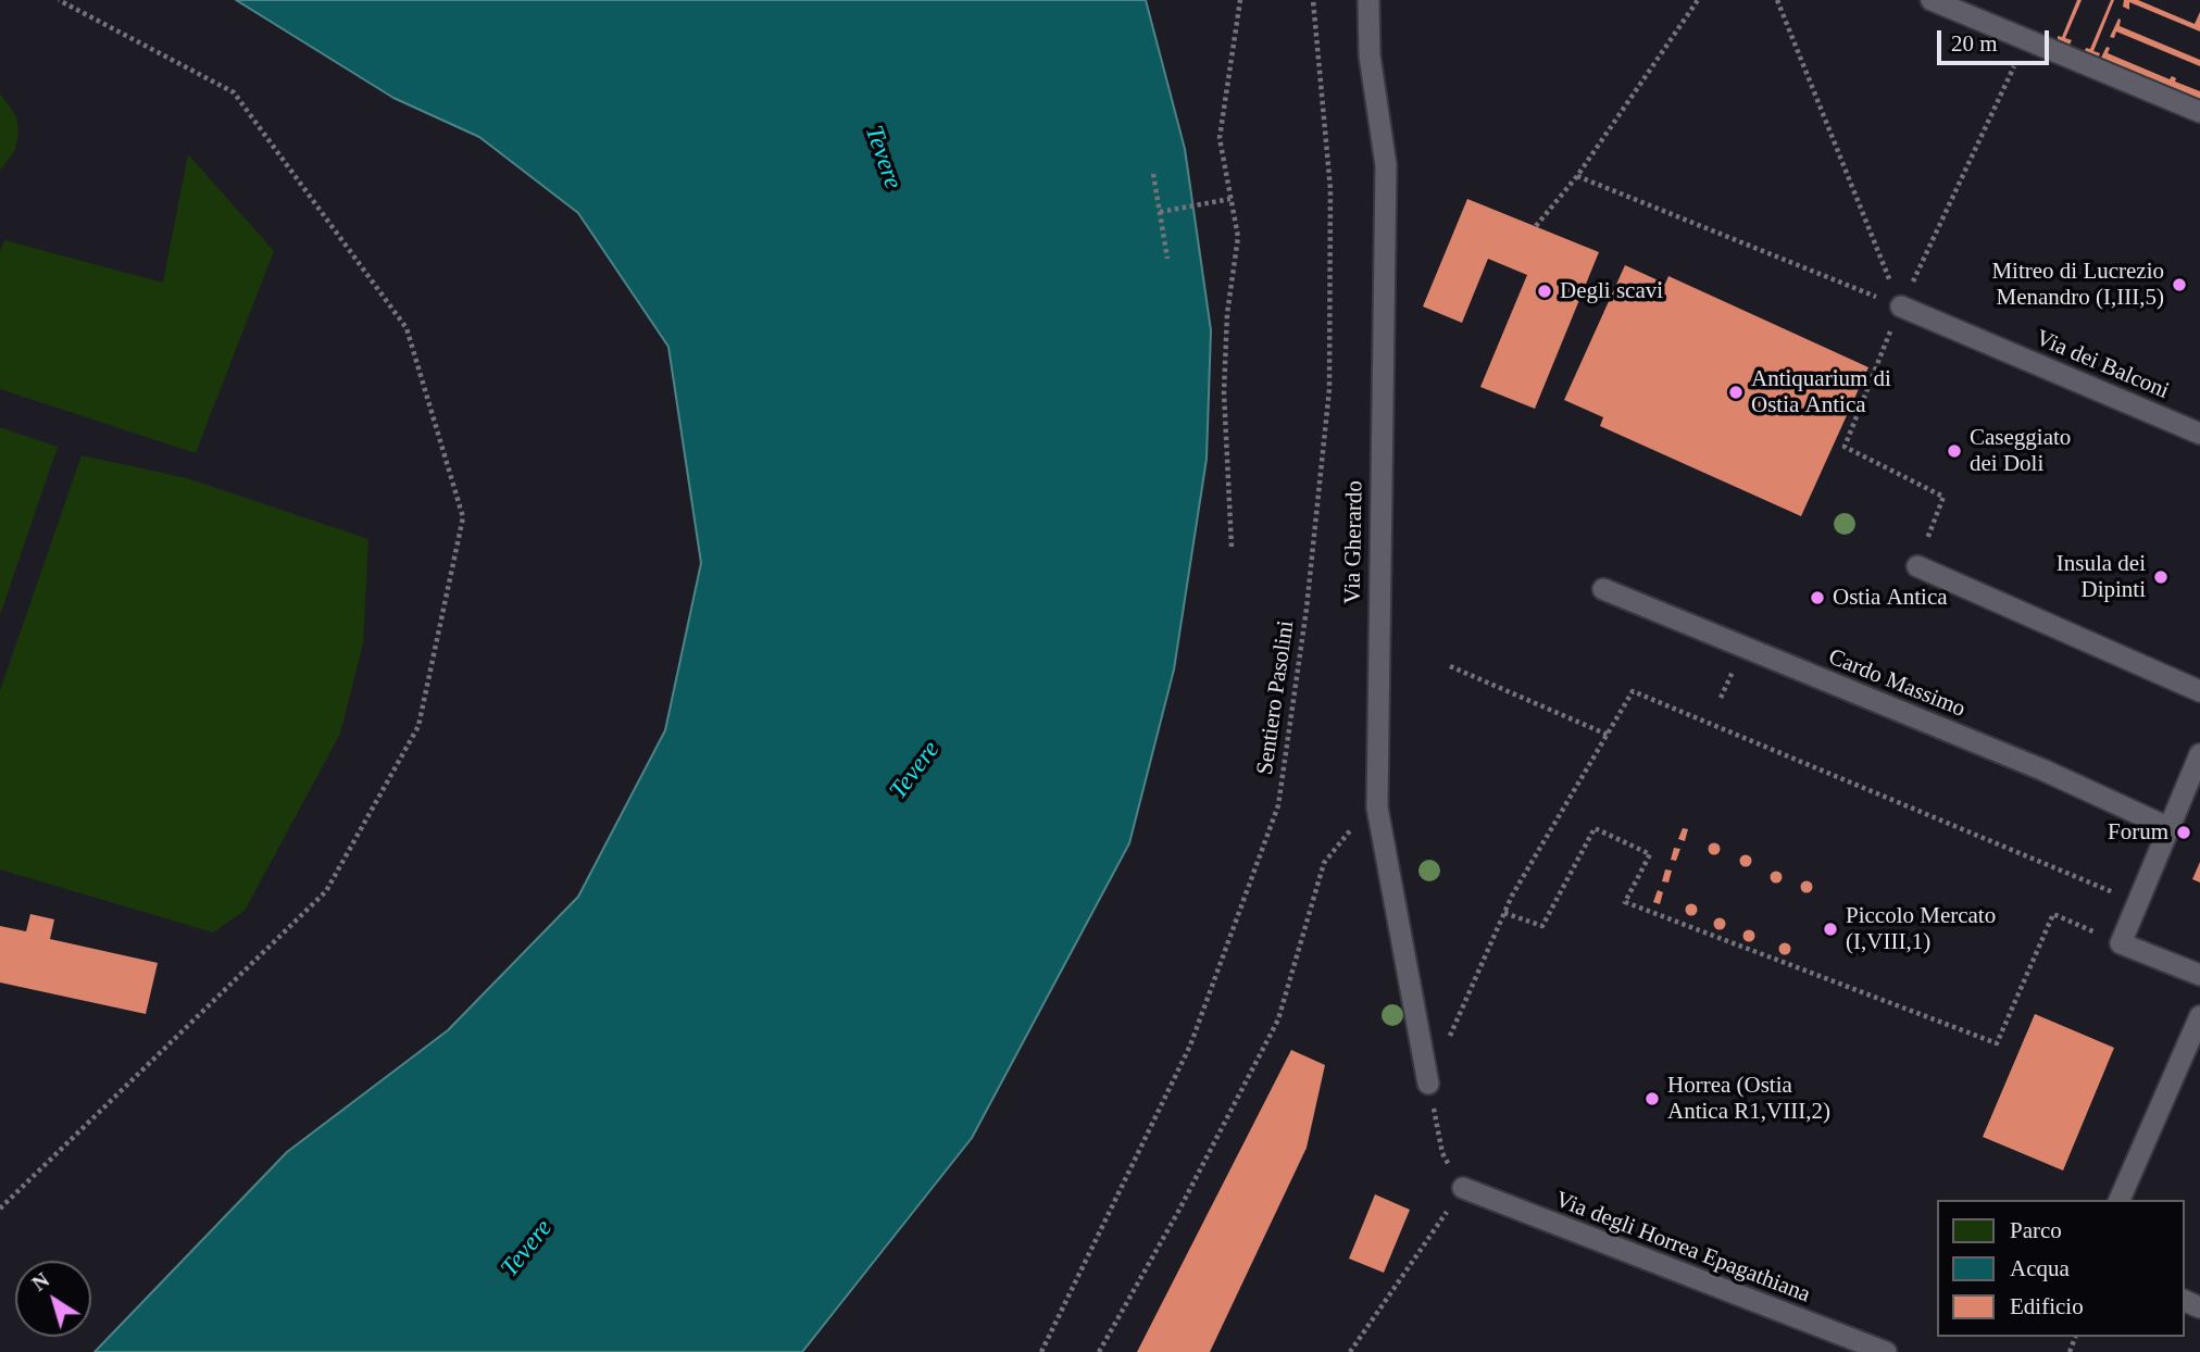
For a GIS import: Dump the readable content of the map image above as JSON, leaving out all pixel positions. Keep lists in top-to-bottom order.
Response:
{
  "streets": {
    "street": [
      "Via dei Balconi",
      "Via Gherardo",
      "Cardo Massimo",
      "Via degli Horrea Epagathiana"
    ],
    "path": ["Sentiero Pasolini"]
  },
  "water": ["Tevere"],
  "places": [
    "Mitreo di Lucrezio Menandro (I,III,5)",
    "Degli scavi",
    "Antiquarium di Ostia Antica",
    "Caseggiato dei Doli",
    "Insula dei Dipinti",
    "Ostia Antica",
    "Forum",
    "Piccolo Mercato (I,VIII,1)",
    "Horrea (Ostia Antica R1,VIII,2)"
  ],
  "legend": ["Parco", "Acqua", "Edificio"],
  "scale_bar": "20 m",
  "north": "top left"
}
